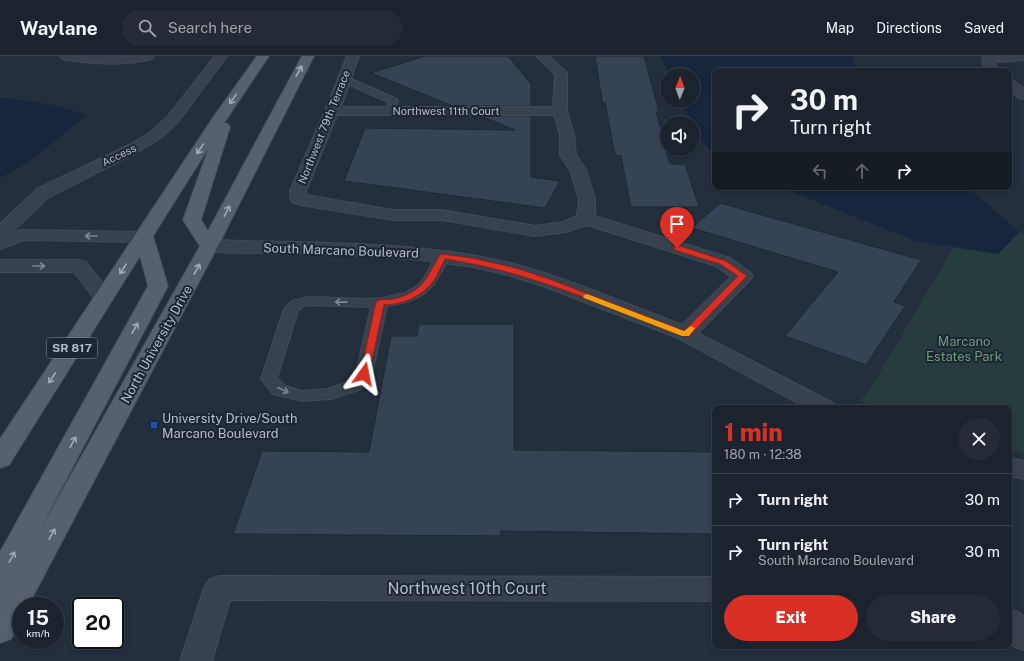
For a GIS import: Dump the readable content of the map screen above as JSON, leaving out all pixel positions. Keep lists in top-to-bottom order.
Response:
{
  "streets": {
    "main road": ["North University Drive", "SR 817"],
    "street": [
      "Northwest 11th Court",
      "Northwest 79th Terrace",
      "Access",
      "South Marcano Boulevard",
      "Northwest 10th Court"
    ]
  },
  "crossings": [
    ["Northwest 11th Court", "Northwest 79th Terrace"],
    ["South Marcano Boulevard", "North University Drive"]
  ],
  "parks": ["Marcano Estates Park"],
  "places": {
    "transit": ["University Drive/South Marcano Boulevard"]
  },
  "north": "top",
  "page": {
    "header": "Waylane",
    "search": "Search here",
    "nav": ["Map", "Directions", "Saved"],
    "turn": ["30 m", "Turn right"],
    "heading": ["1 min", "180 m · 12:38"],
    "list": [
      {
        "name": "Turn right",
        "value": "30 m"
      },
      {
        "name": "Turn right",
        "note": "South Marcano Boulevard",
        "value": "30 m"
      }
    ],
    "buttons": ["Exit", "Share"],
    "speed": "15 km/h",
    "limit": "20"
  }
}
